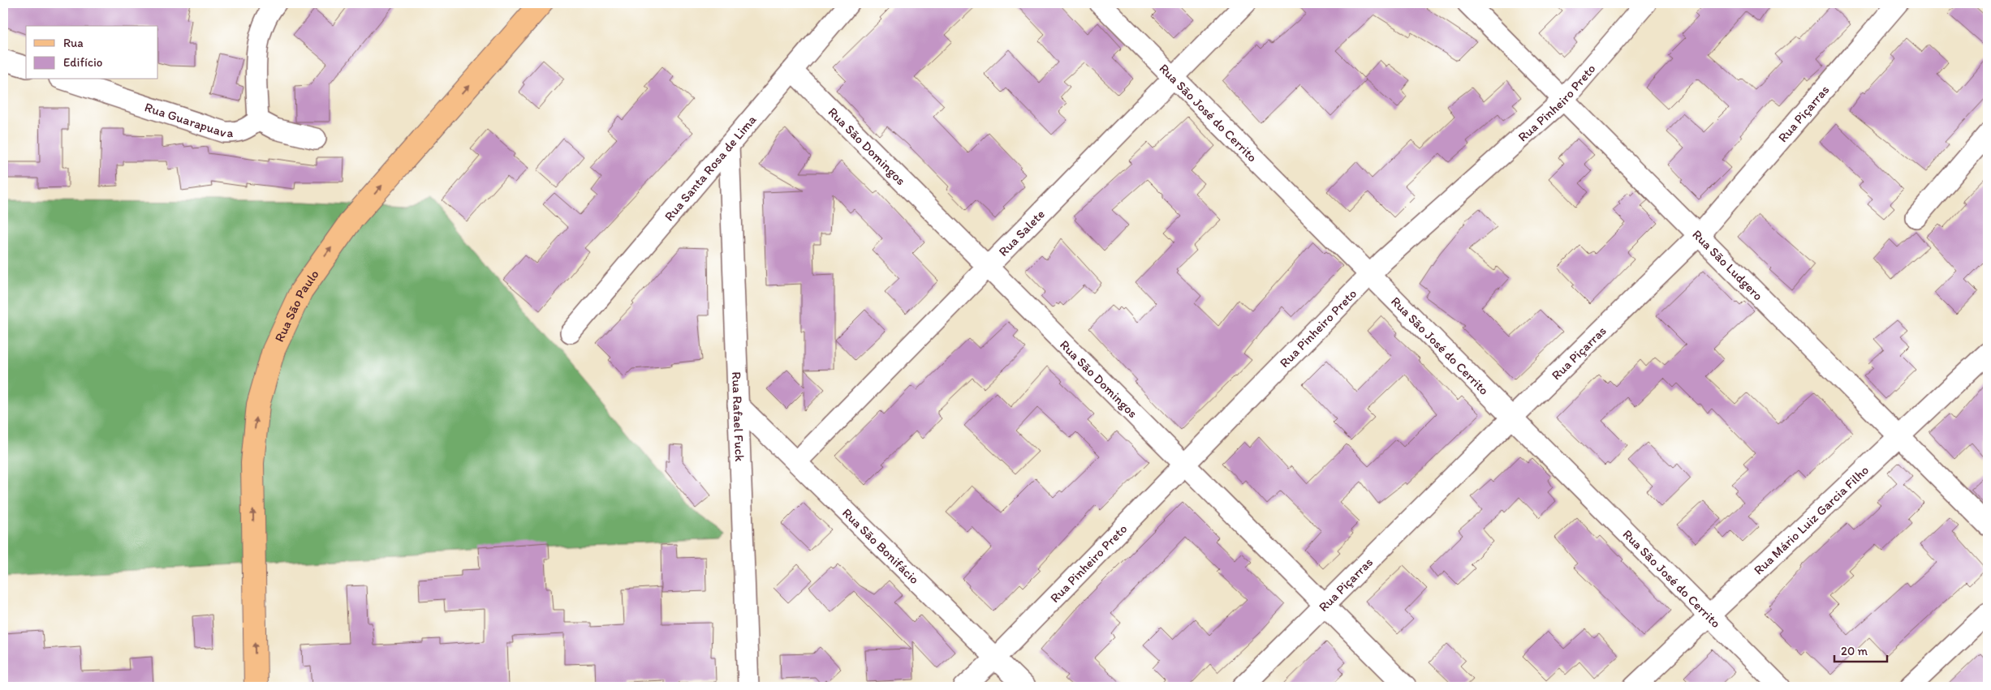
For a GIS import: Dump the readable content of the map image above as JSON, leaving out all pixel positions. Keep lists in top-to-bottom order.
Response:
{
  "streets": {
    "main road": ["Rua São Paulo"],
    "street": [
      "Rua Pinheiro Preto",
      "Rua São José do Cerrito",
      "Rua Piçarras",
      "Rua Guarapuava",
      "Rua São Domingos",
      "Rua Santa Rosa de Lima",
      "Rua Salete",
      "Rua São Ludgero",
      "Rua Rafael Fuck",
      "Rua Mário Luiz Garcia Filho",
      "Rua São Bonifácio"
    ]
  },
  "crossings": [
    ["Rua Pinheiro Preto", "Rua São José do Cerrito"],
    ["Rua Pinheiro Preto", "Rua São Domingos"],
    ["Rua Pinheiro Preto", "Rua São Ludgero"],
    ["Rua Pinheiro Preto", "Rua São Bonifácio"],
    ["Rua São José do Cerrito", "Rua Piçarras"],
    ["Rua São José do Cerrito", "Rua Salete"],
    ["Rua São José do Cerrito", "Rua Mário Luiz Garcia Filho"],
    ["Rua Piçarras", "Rua São Domingos"],
    ["Rua Piçarras", "Rua São Ludgero"],
    ["Rua São Domingos", "Rua Santa Rosa de Lima"],
    ["Rua São Domingos", "Rua Salete"],
    ["Rua Santa Rosa de Lima", "Rua Rafael Fuck"],
    ["Rua Salete", "Rua São Bonifácio"],
    ["Rua São Ludgero", "Rua Mário Luiz Garcia Filho"],
    ["Rua Rafael Fuck", "Rua São Bonifácio"]
  ],
  "one_way": ["Rua São Paulo"],
  "legend": ["Rua", "Edifício"],
  "scale_bar": "20 m"
}
